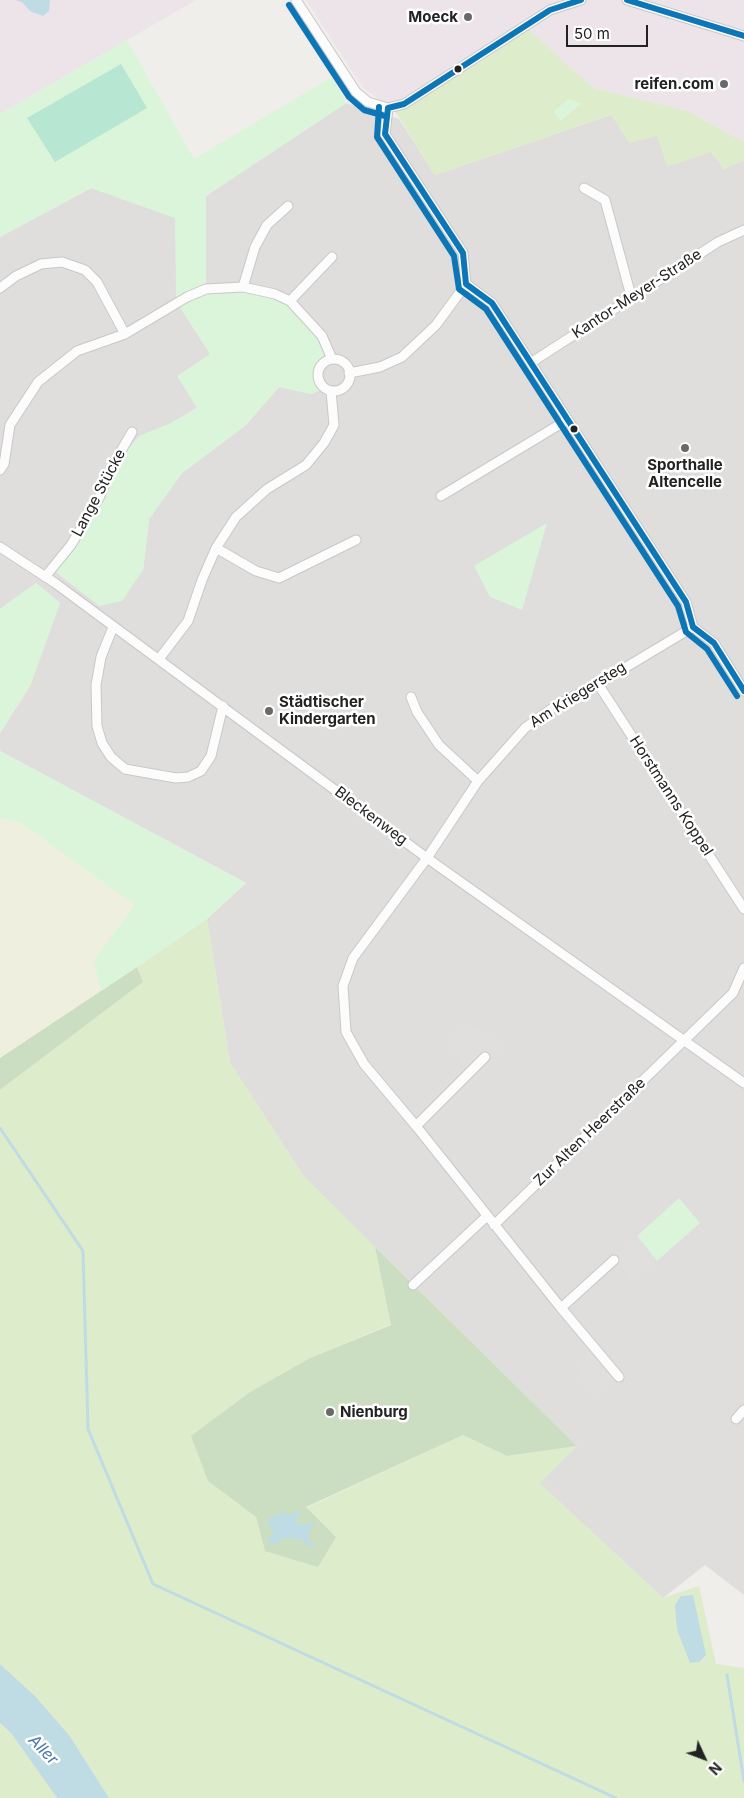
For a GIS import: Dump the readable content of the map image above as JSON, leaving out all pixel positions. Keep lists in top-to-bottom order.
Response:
{
  "streets": {
    "street": [
      "Kantor-Meyer-Straße",
      "Lange Stücke",
      "Am Kriegersteg",
      "Horstmanns Koppel",
      "Bleckenweg",
      "Zur Alten Heerstraße"
    ]
  },
  "crossings": [
    ["Lange Stücke", "Bleckenweg"],
    ["Am Kriegersteg", "Horstmanns Koppel"],
    ["Am Kriegersteg", "Bleckenweg"],
    ["Am Kriegersteg", "Zur Alten Heerstraße"],
    ["Bleckenweg", "Zur Alten Heerstraße"]
  ],
  "water": ["Aller"],
  "places": [
    "Moeck",
    "reifen.com",
    "Sporthalle Altencelle",
    "Städtischer Kindergarten",
    "Nienburg"
  ],
  "scale_bar": "50 m",
  "north": "bottom right"
}
